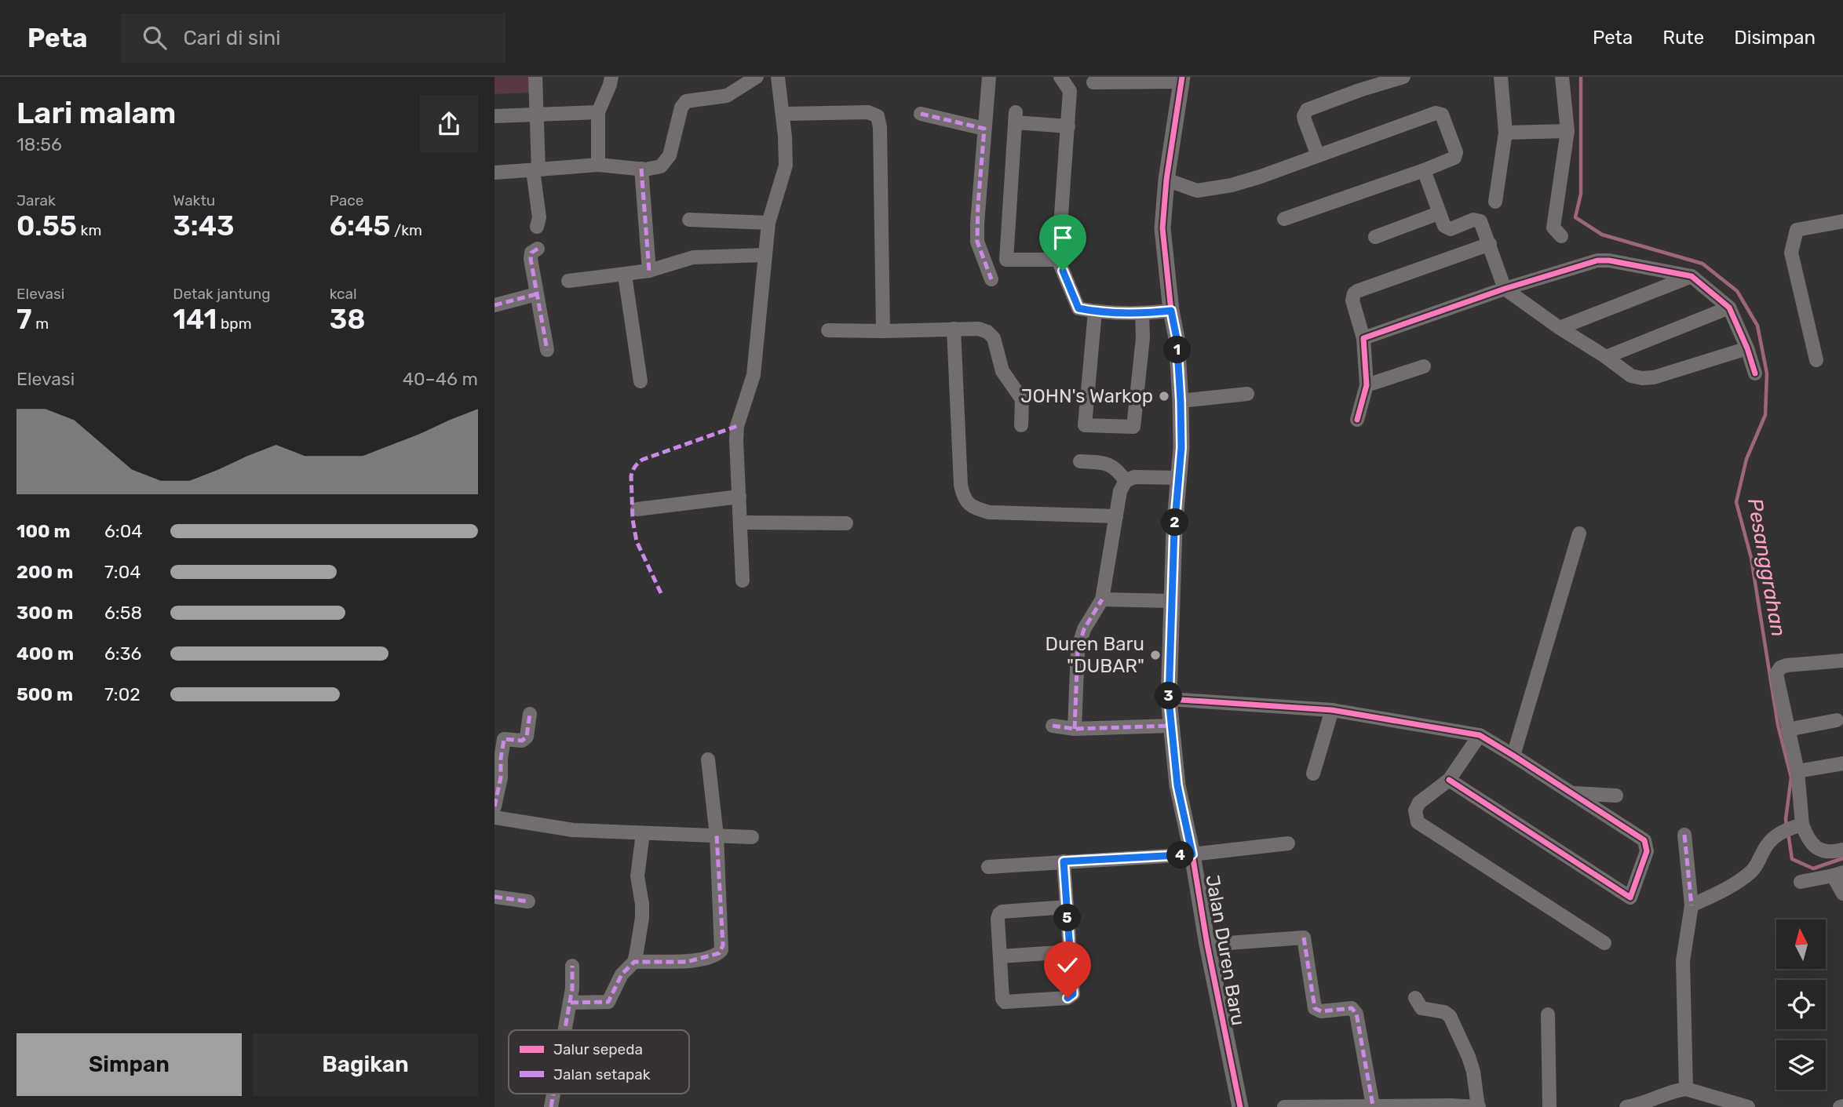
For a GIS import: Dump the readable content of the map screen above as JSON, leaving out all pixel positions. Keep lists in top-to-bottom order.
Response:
{
  "streets": {
    "street": ["Jalan Duren Baru"]
  },
  "water": ["Pesanggrahan"],
  "places": ["JOHN's Warkop", "Duren Baru \"DUBAR\""],
  "legend": ["Jalur sepeda", "Jalan setapak"],
  "north": "top",
  "page": {
    "header": "Peta",
    "search": "Cari di sini",
    "nav": ["Peta", "Rute", "Disimpan"],
    "heading": ["Lari malam", "18:56"],
    "stats": [
      ["Jarak", "0.55 km"],
      ["Waktu", "3:43"],
      ["Pace", "6:45 /km"],
      ["Elevasi", "7 m"],
      ["Detak jantung", "141 bpm"],
      ["kcal", "38"]
    ],
    "pins": [
      "1",
      "2",
      "3",
      "4",
      "5"
    ],
    "chart": ["Elevasi", "40–46 m"],
    "list": [
      {
        "name": "100 m",
        "note": "6:04"
      },
      {
        "name": "200 m",
        "note": "7:04"
      },
      {
        "name": "300 m",
        "note": "6:58"
      },
      {
        "name": "400 m",
        "note": "6:36"
      },
      {
        "name": "500 m",
        "note": "7:02"
      }
    ],
    "buttons": ["Simpan", "Bagikan"]
  }
}
